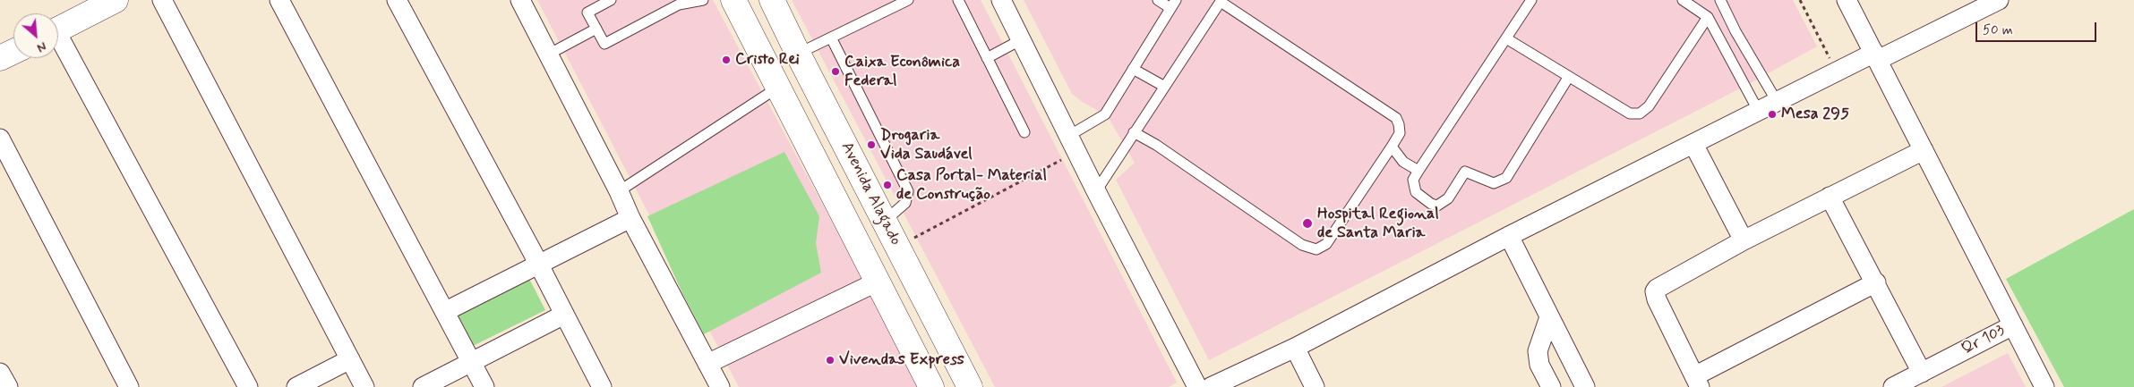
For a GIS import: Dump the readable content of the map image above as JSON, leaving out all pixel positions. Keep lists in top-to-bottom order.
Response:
{
  "streets": {
    "main road": ["Avenida Alagado"],
    "street": ["Qr 103"]
  },
  "places": [
    "Cristo Rei",
    "Caixa Econômica Federal",
    "Mesa 295",
    "Drogaria Vida Saudável",
    "Casa Portal- Material de Construção",
    "Hospital Regional de Santa Maria",
    "Vivendas Express"
  ],
  "scale_bar": "50 m",
  "north": "bottom right"
}
